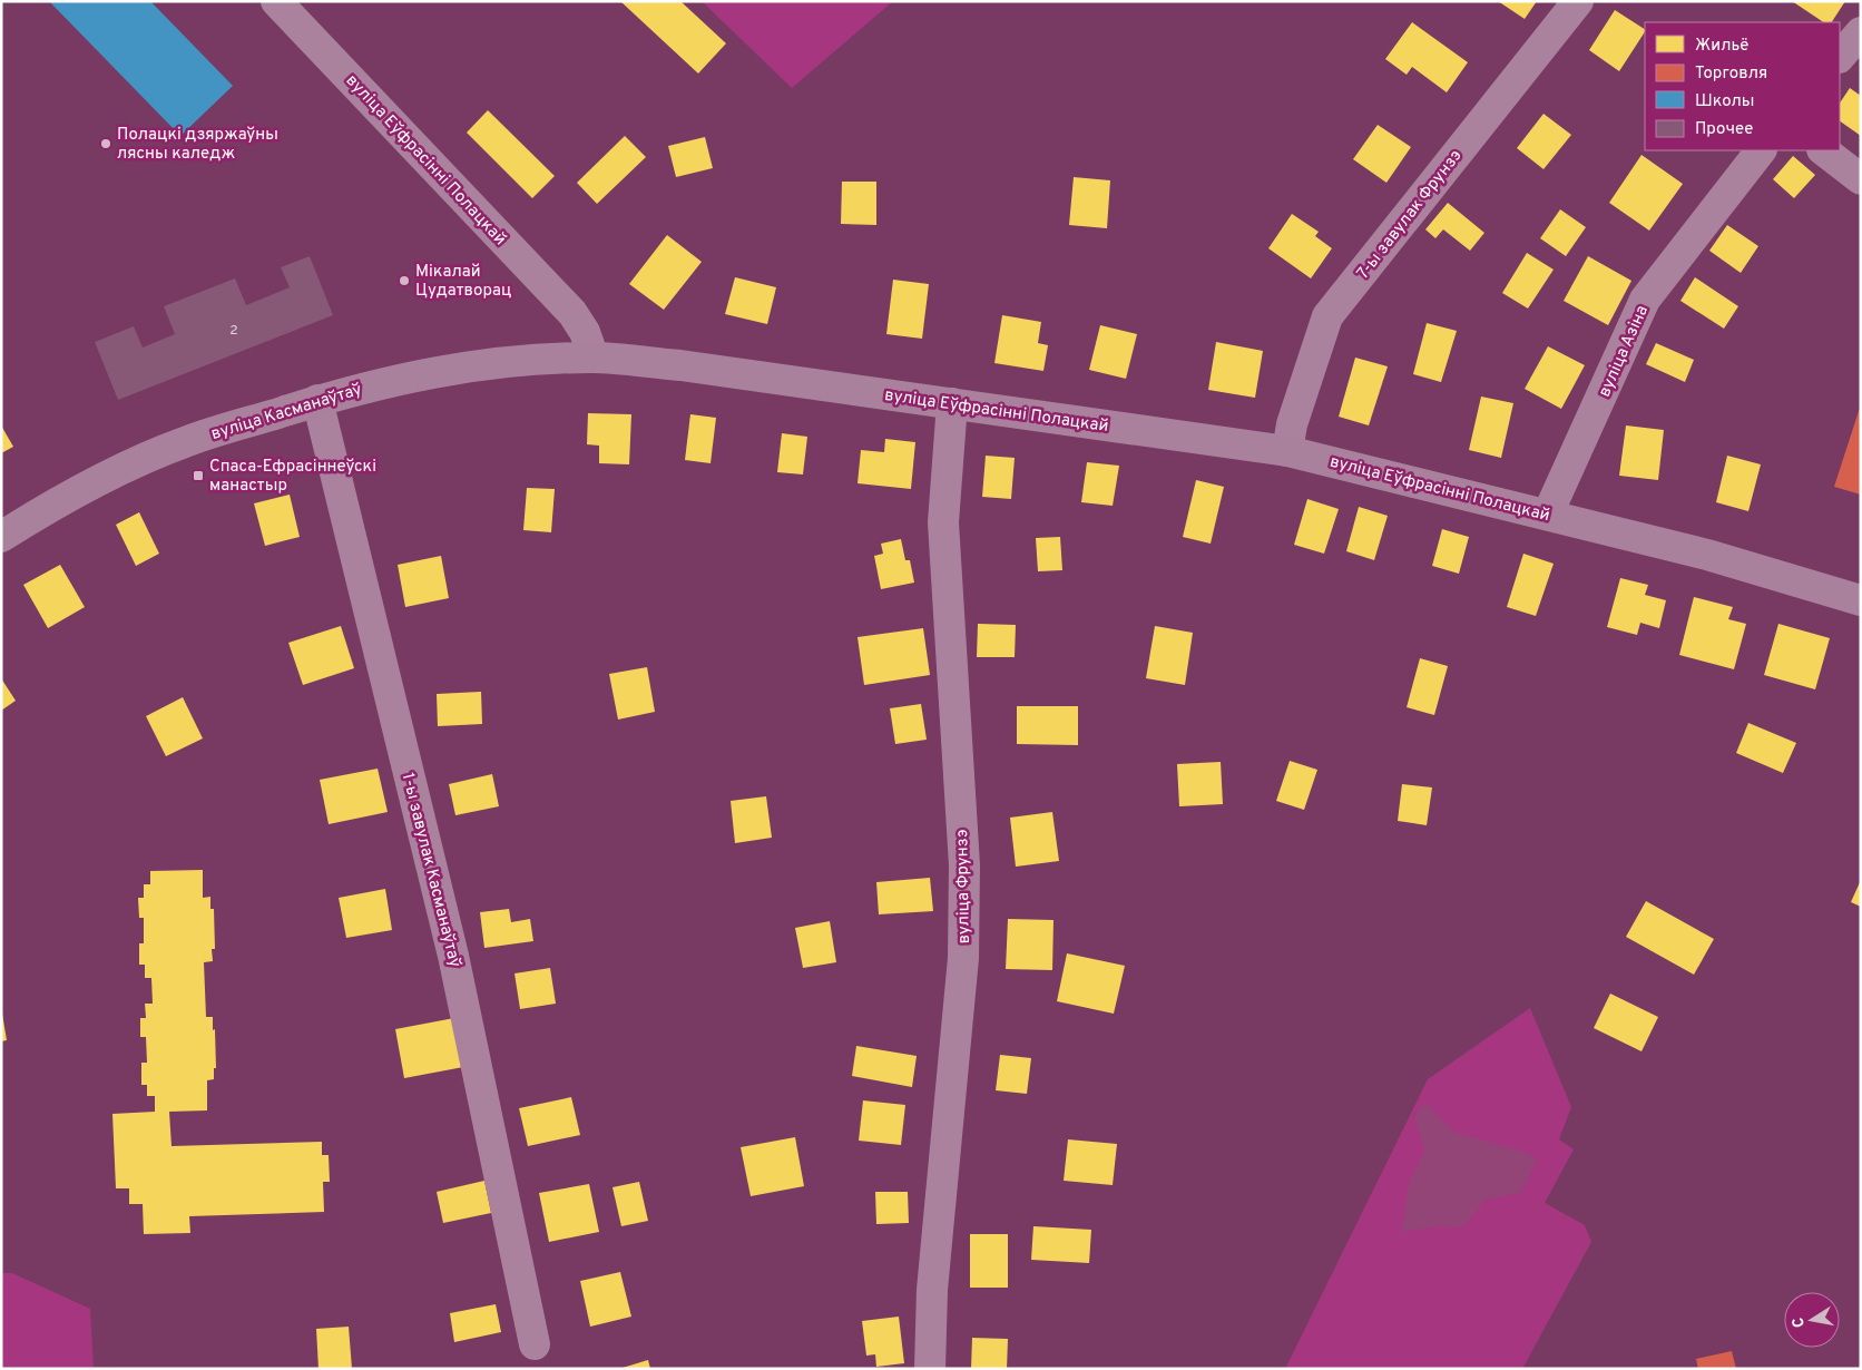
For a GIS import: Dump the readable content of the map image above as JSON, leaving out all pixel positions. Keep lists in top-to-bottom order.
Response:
{
  "streets": {
    "main road": ["вуліца Еўфрасінні Полацкай", "вуліца Касманаўтаў"],
    "street": [
      "7-ы завулак Фрунзэ",
      "вуліца Азіна",
      "1-ы завулак Касманаўтаў",
      "вуліца Фрунзэ"
    ]
  },
  "crossings": [
    ["вуліца Еўфрасінні Полацкай", "7-ы завулак Фрунзэ"],
    ["вуліца Еўфрасінні Полацкай", "вуліца Азіна"],
    ["вуліца Еўфрасінні Полацкай", "вуліца Касманаўтаў"],
    ["вуліца Еўфрасінні Полацкай", "вуліца Фрунзэ"],
    ["вуліца Касманаўтаў", "1-ы завулак Касманаўтаў"]
  ],
  "places": {
    "other": ["Полацкі дзяржаўны лясны каледж", "Мікалай Цудатворац"],
    "transit": ["Спаса-Ефрасіннеўскі манастыр"]
  },
  "house_numbers": ["2"],
  "legend": [
    "Жильё",
    "Торговля",
    "Школы",
    "Прочее"
  ],
  "north": "left"
}
